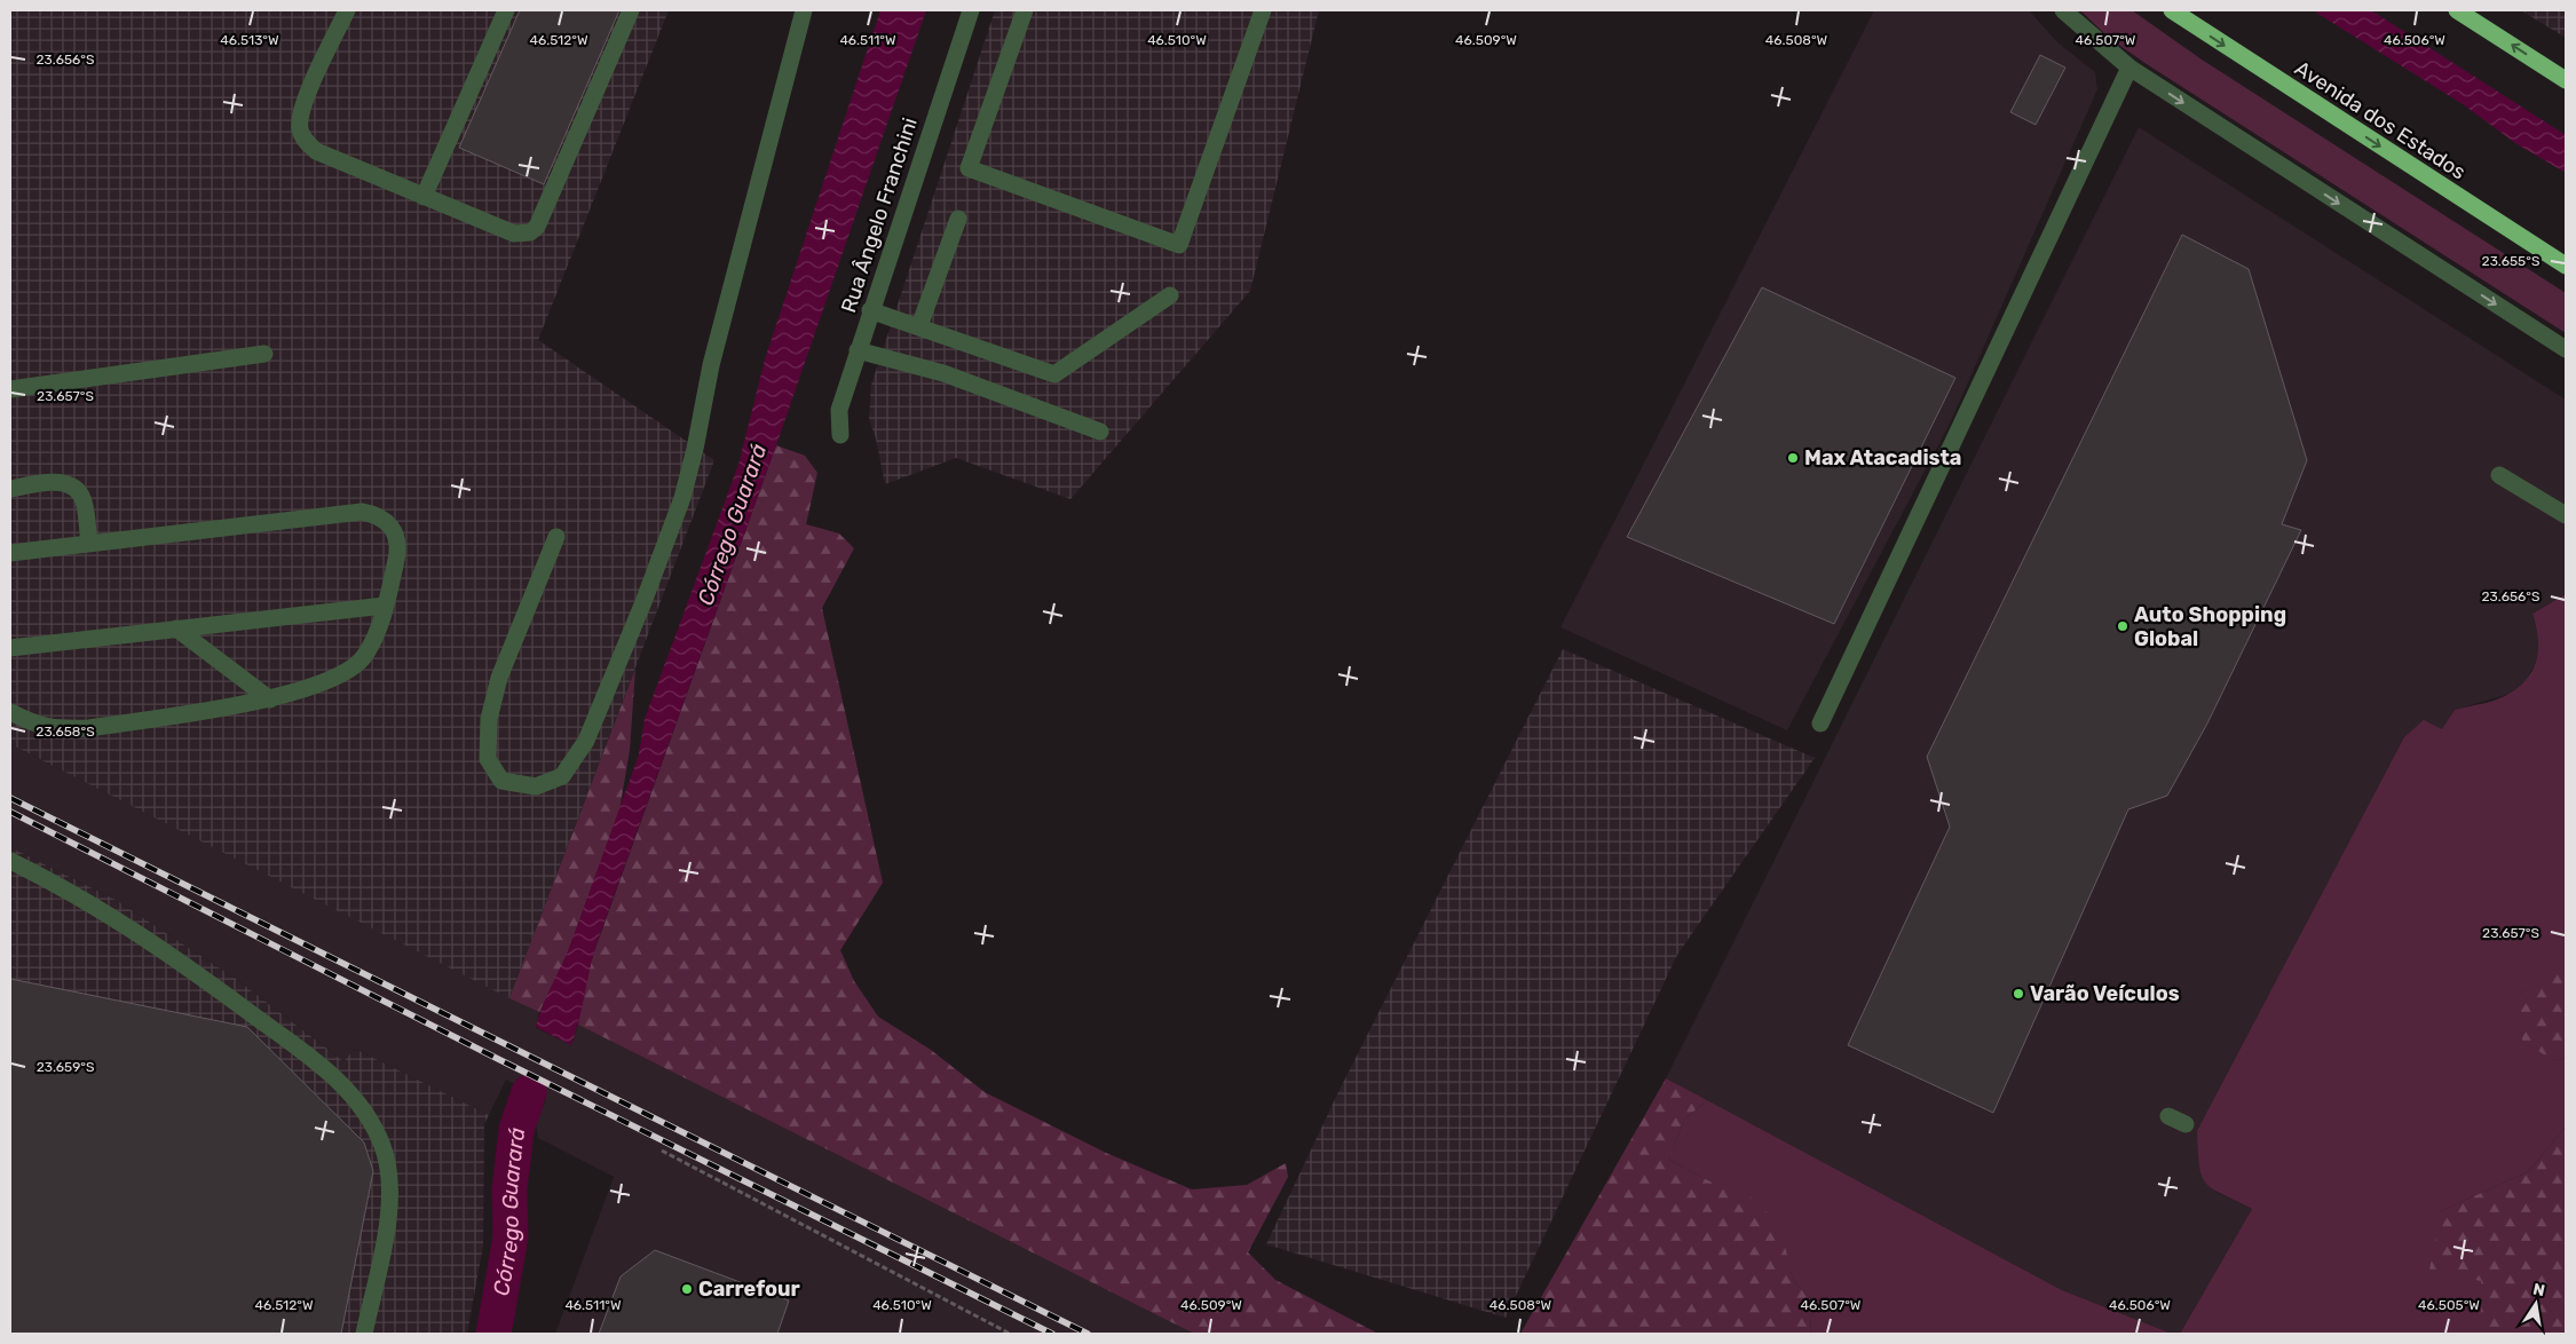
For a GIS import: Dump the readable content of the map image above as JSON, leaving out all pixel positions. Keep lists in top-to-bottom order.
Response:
{
  "streets": {
    "highway": ["Avenida dos Estados"],
    "street": ["Rua Ângelo Franchini"]
  },
  "one_way": ["Avenida dos Estados"],
  "water": ["Córrego Guarará"],
  "places": [
    "Max Atacadista",
    "Auto Shopping Global",
    "Varão Veículos",
    "Carrefour"
  ],
  "north": "top",
  "coordinates": [
    "46.513°W",
    "46.512°W",
    "46.511°W",
    "46.510°W",
    "46.509°W",
    "46.508°W",
    "46.507°W",
    "46.506°W",
    "23.656°S",
    "23.655°S",
    "23.657°S",
    "23.658°S",
    "23.659°S",
    "46.505°W"
  ]
}
